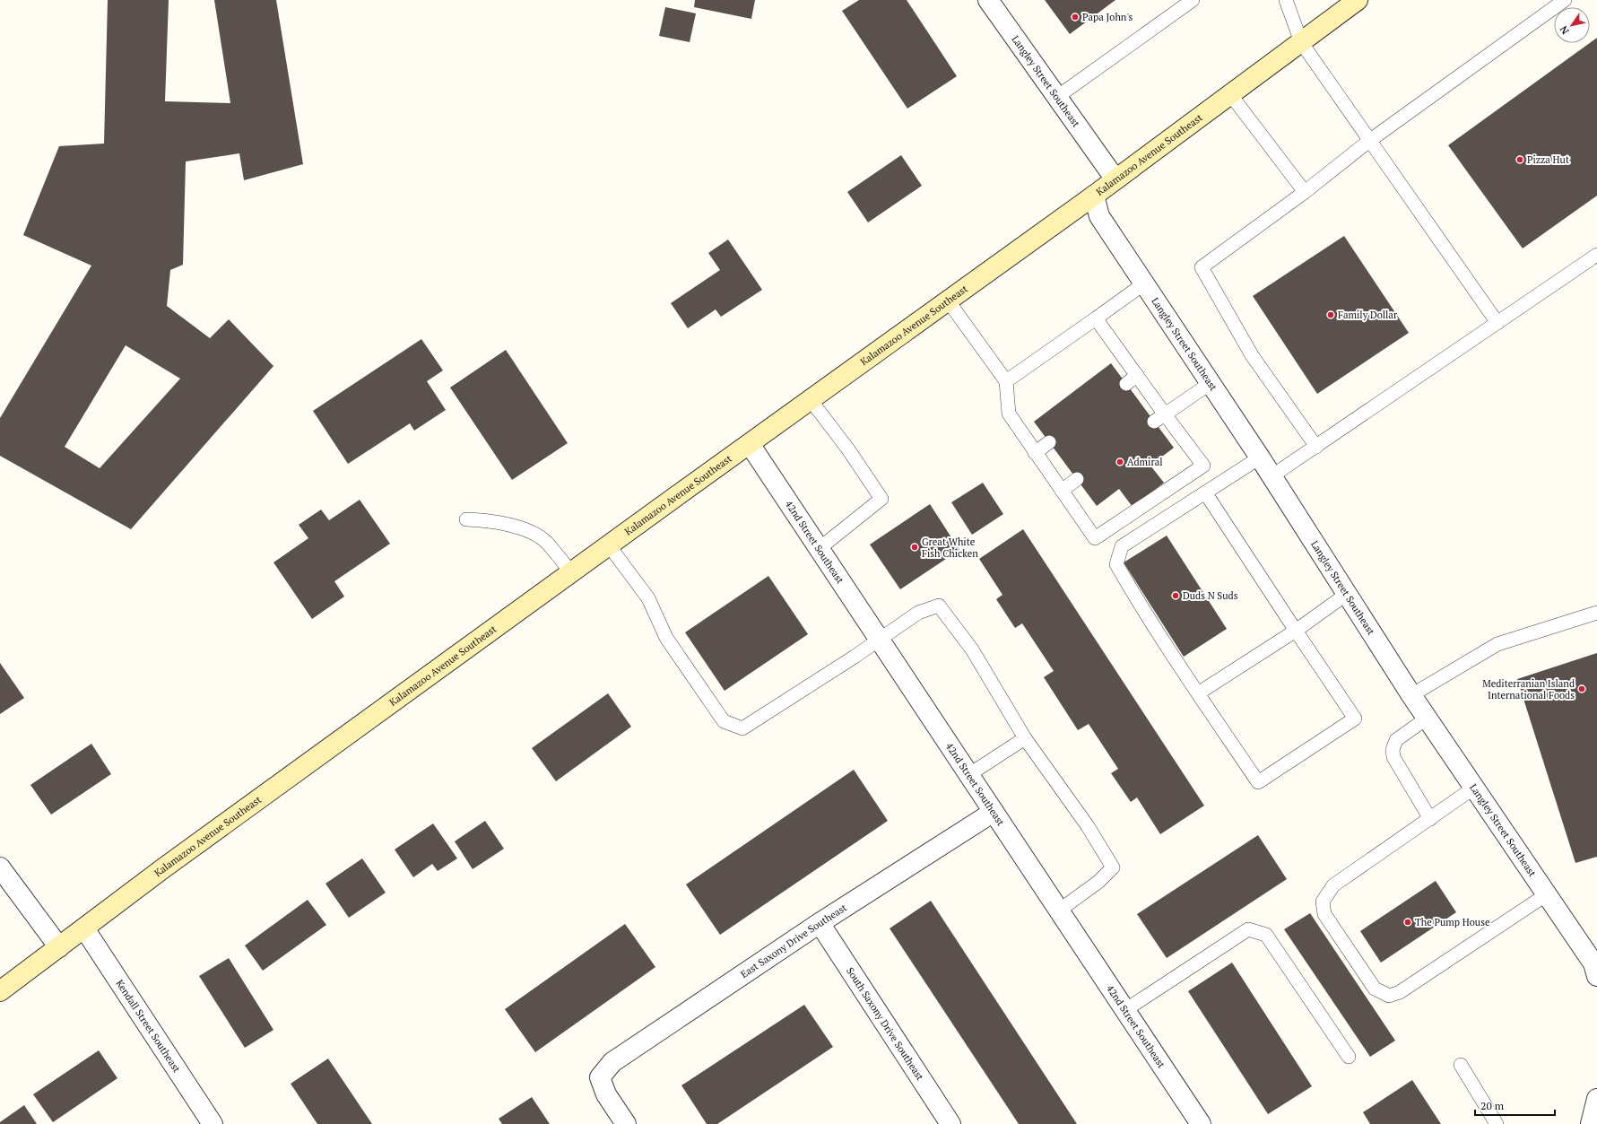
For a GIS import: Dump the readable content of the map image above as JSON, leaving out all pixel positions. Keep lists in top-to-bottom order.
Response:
{
  "streets": {
    "main road": ["Kalamazoo Avenue Southeast"],
    "street": [
      "Langley Street Southeast",
      "42nd Street Southeast",
      "East Saxony Drive Southeast",
      "South Saxony Drive Southeast",
      "Kendall Street Southeast"
    ]
  },
  "crossings": [
    ["Langley Street Southeast", "Kalamazoo Avenue Southeast"],
    ["Kalamazoo Avenue Southeast", "42nd Street Southeast"],
    ["Kalamazoo Avenue Southeast", "Kendall Street Southeast"],
    ["42nd Street Southeast", "East Saxony Drive Southeast"],
    ["East Saxony Drive Southeast", "South Saxony Drive Southeast"]
  ],
  "places": [
    "Papa John's",
    "Pizza Hut",
    "Family Dollar",
    "Admiral",
    "Great White Fish Chicken",
    "Duds N Suds",
    "Mediterranian Island International Foods",
    "The Pump House"
  ],
  "scale_bar": "20 m",
  "north": "bottom left"
}
